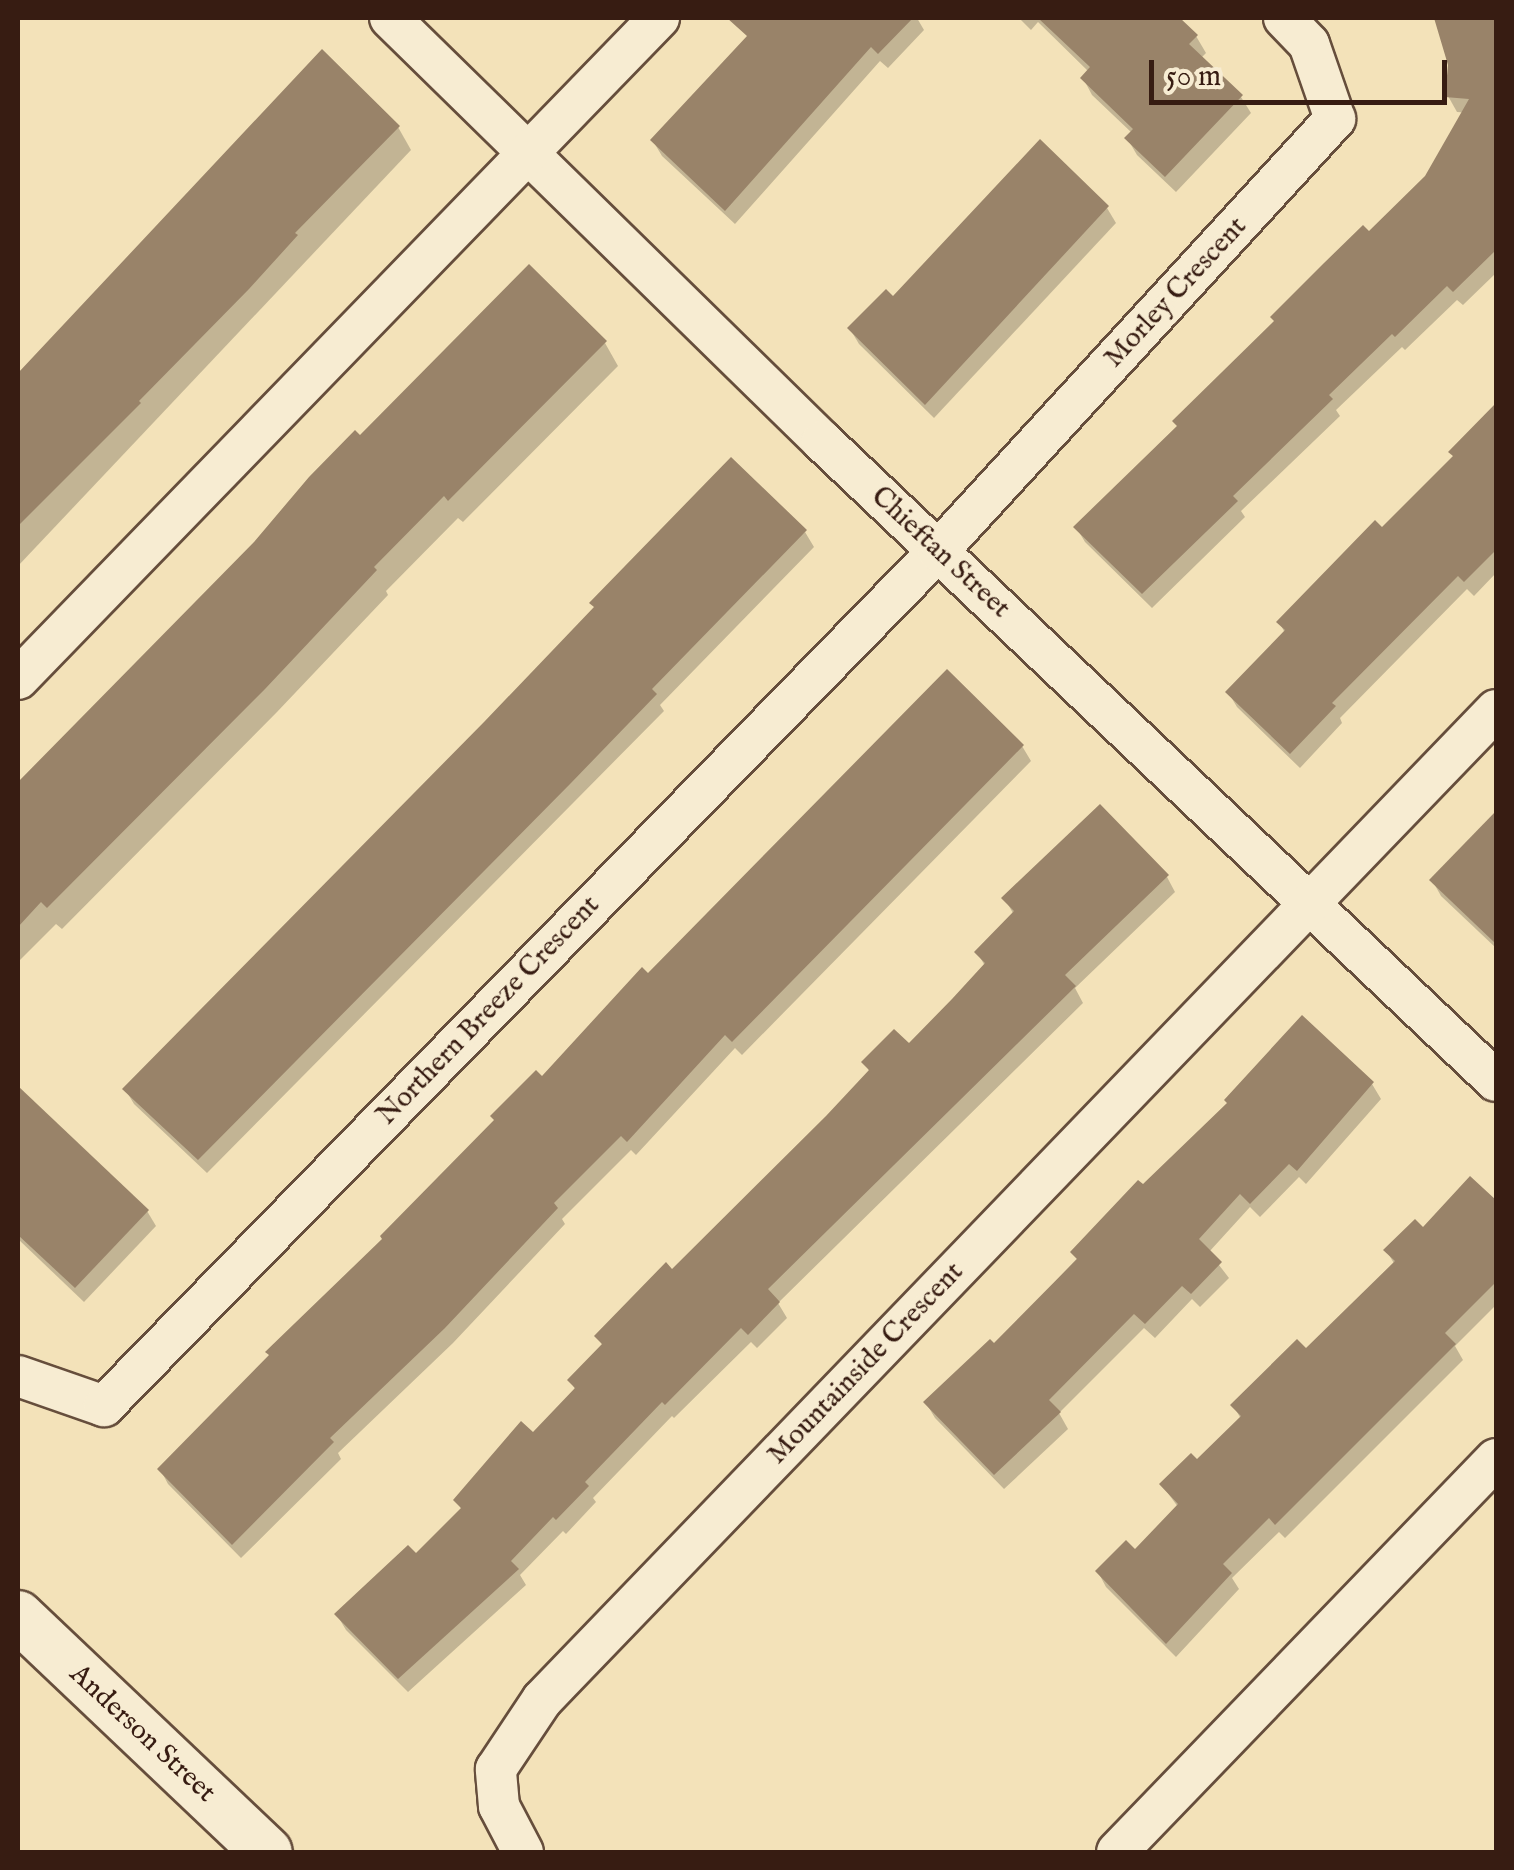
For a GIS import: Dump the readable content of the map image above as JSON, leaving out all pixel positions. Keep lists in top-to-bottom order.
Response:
{
  "streets": {
    "street": [
      "Morley Crescent",
      "Chieftan Street",
      "Northern Breeze Crescent",
      "Mountainside Crescent",
      "Anderson Street"
    ]
  },
  "crossings": [
    ["Morley Crescent", "Chieftan Street"],
    ["Morley Crescent", "Northern Breeze Crescent"],
    ["Chieftan Street", "Northern Breeze Crescent"],
    ["Chieftan Street", "Mountainside Crescent"]
  ],
  "scale_bar": "50 m"
}
